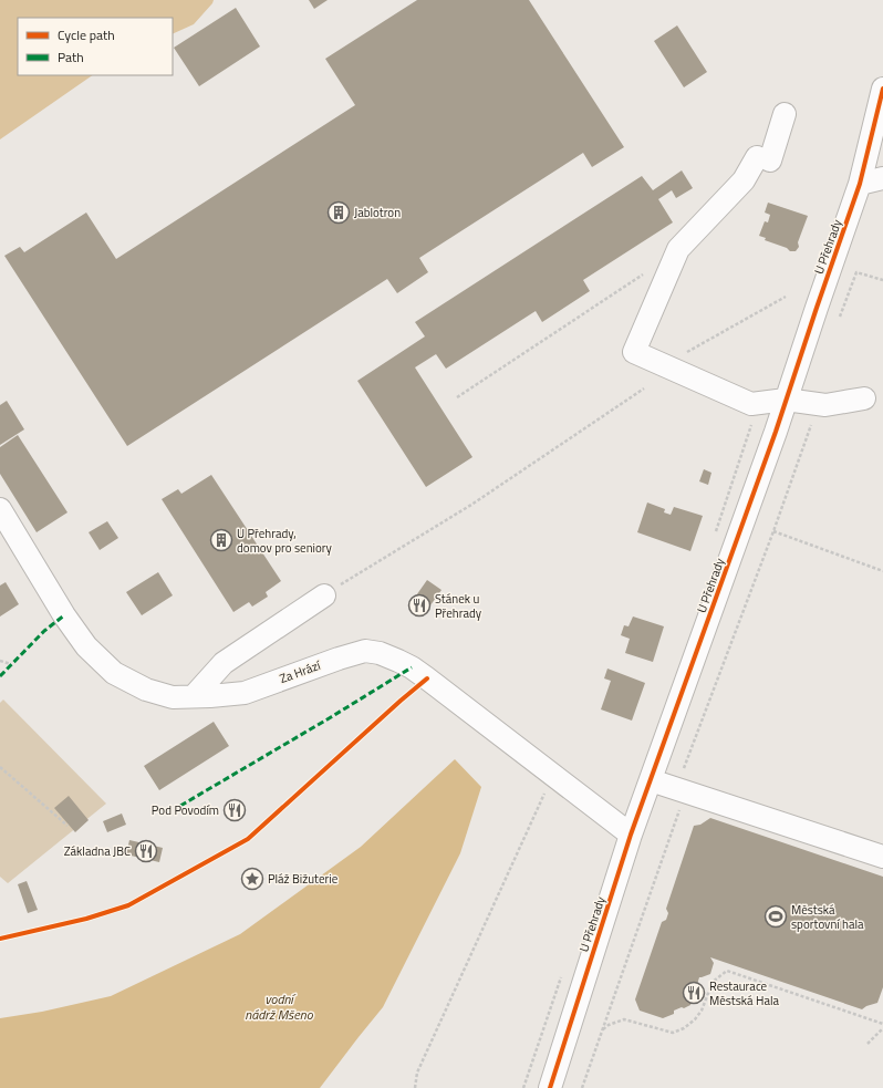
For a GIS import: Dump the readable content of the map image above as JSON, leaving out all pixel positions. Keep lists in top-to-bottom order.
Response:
{
  "streets": {
    "street": ["U Přehrady", "Za Hrází"]
  },
  "crossings": [
    ["U Přehrady", "Za Hrází"]
  ],
  "water": ["vodní nádrž Mšeno"],
  "places": {
    "building": ["Jablotron", "U Přehrady, domov pro seniory"],
    "restaurant": [
      "Stánek u Přehrady",
      "Pod Povodím",
      "Základna JBC",
      "Restaurace Městská Hala"
    ],
    "place": ["Pláž Bižuterie"],
    "sports": ["Městská sportovní hala"]
  },
  "legend": ["Cycle path", "Path"]
}
